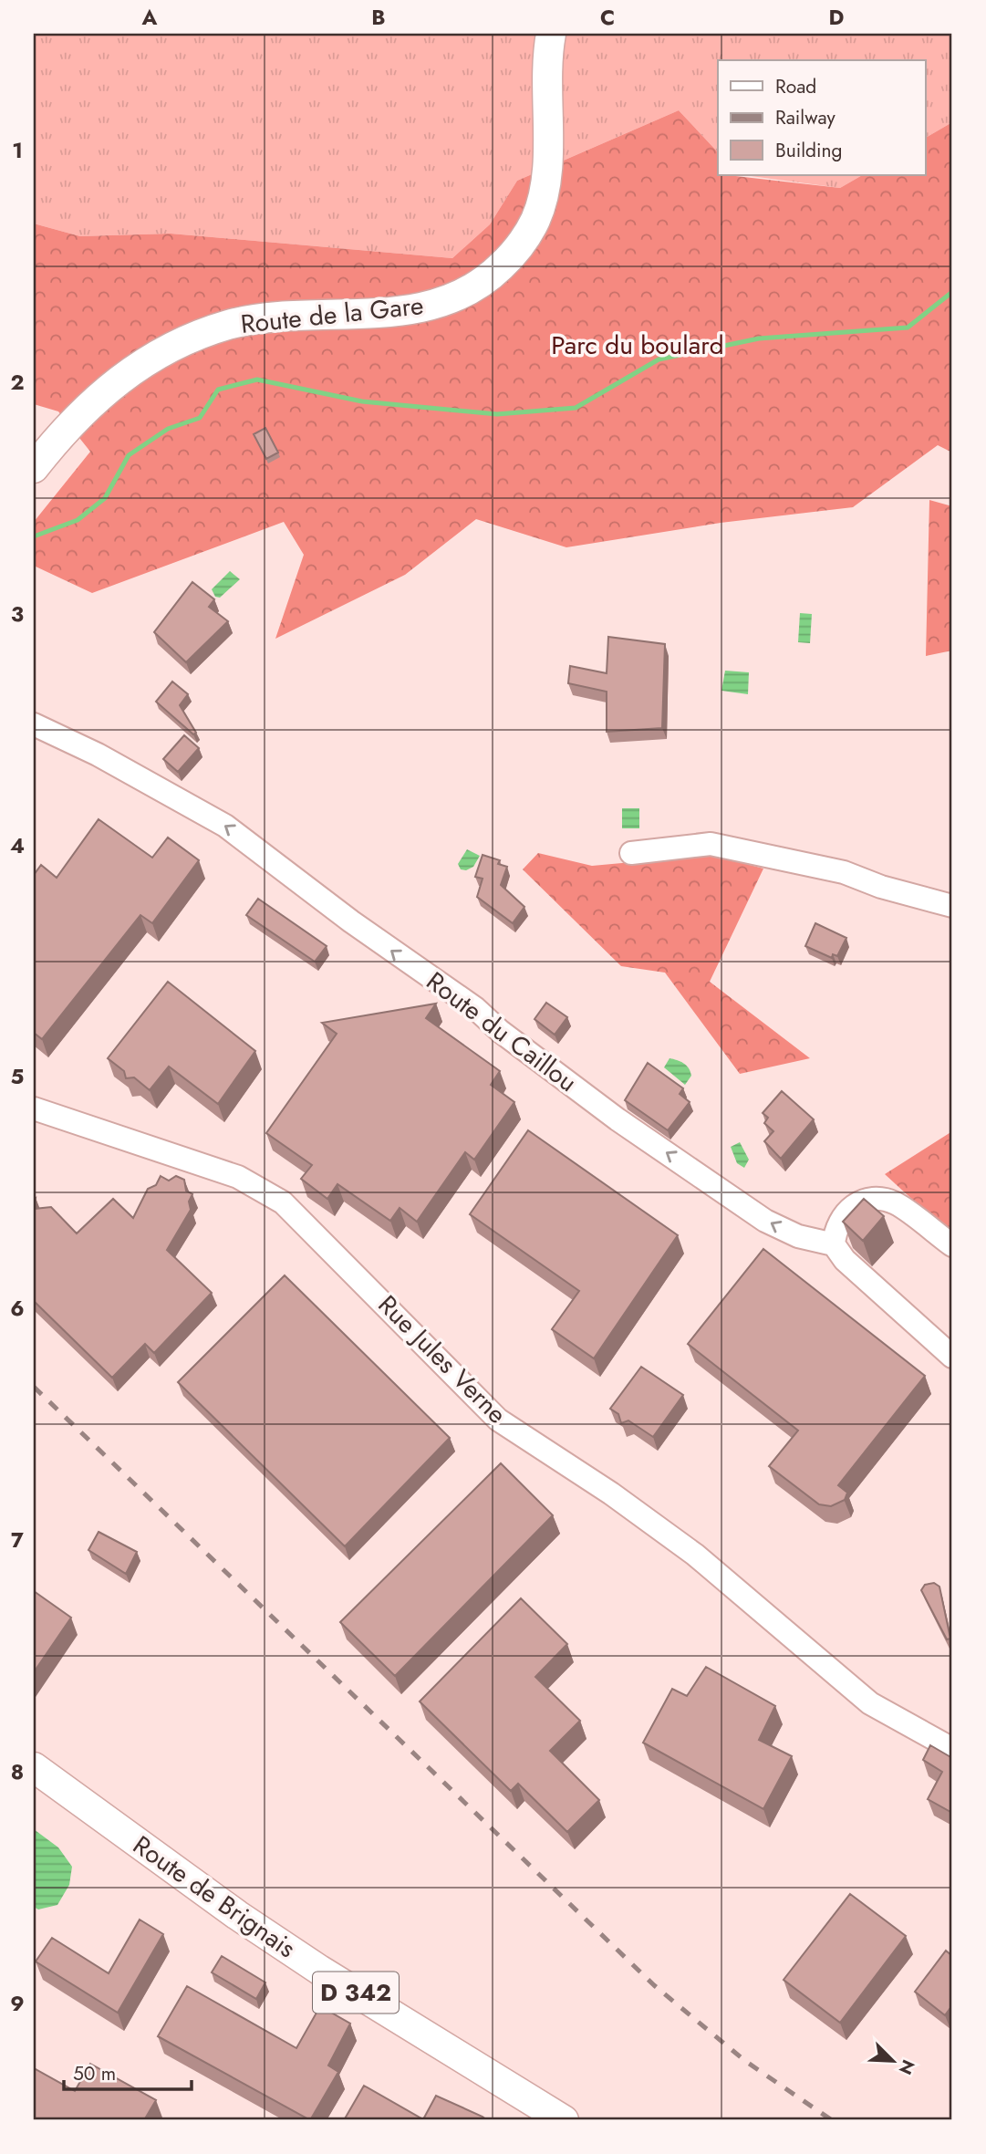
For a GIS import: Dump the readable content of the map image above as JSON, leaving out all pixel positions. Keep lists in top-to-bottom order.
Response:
{
  "streets": {
    "main road": ["Route de la Gare", "Route de Brignais", "D 342"],
    "street": ["Route du Caillou", "Rue Jules Verne"]
  },
  "one_way": ["Route du Caillou"],
  "parks": ["Parc du boulard"],
  "legend": ["Road", "Railway", "Building"],
  "scale_bar": "50 m",
  "north": "bottom right",
  "grid": {
    "columns": [
      "A",
      "B",
      "C",
      "D"
    ],
    "rows": [
      "1",
      "2",
      "3",
      "4",
      "5",
      "6",
      "7",
      "8",
      "9"
    ]
  }
}
